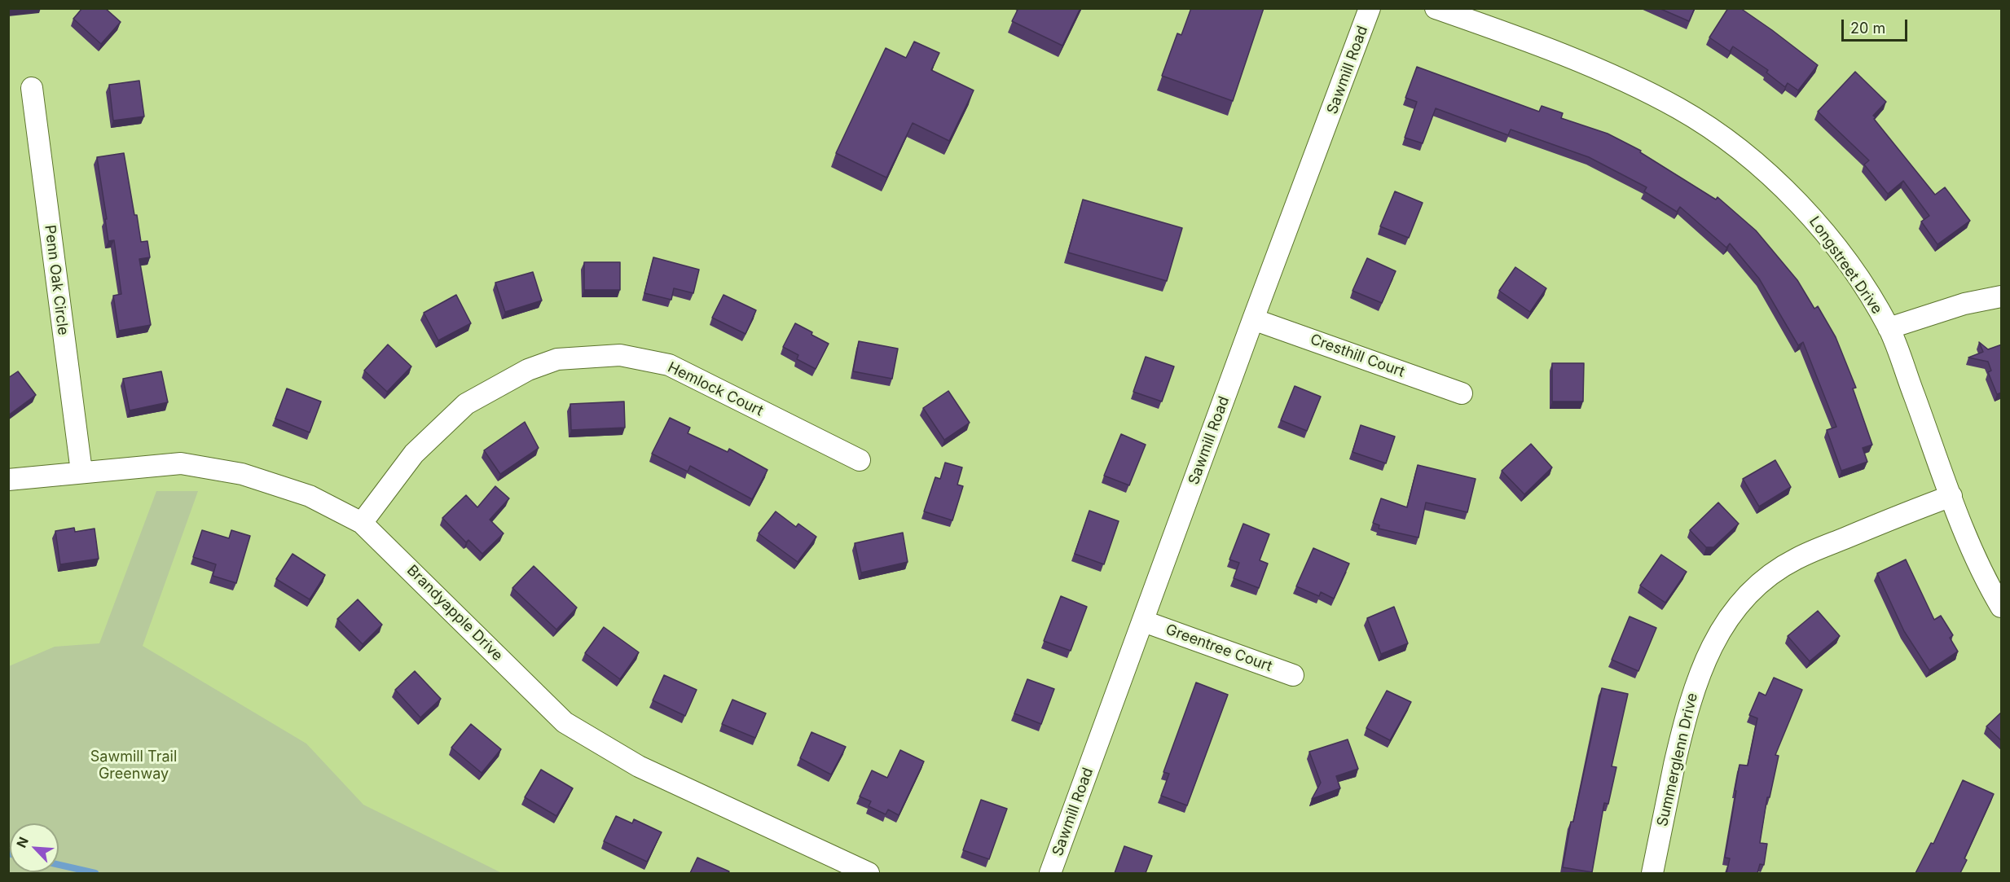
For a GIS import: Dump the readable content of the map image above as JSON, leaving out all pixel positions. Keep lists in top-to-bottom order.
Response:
{
  "streets": {
    "street": [
      "Sawmill Road",
      "Longstreet Drive",
      "Penn Oak Circle",
      "Cresthill Court",
      "Hemlock Court",
      "Brandyapple Drive",
      "Greentree Court",
      "Summerglenn Drive"
    ]
  },
  "crossings": [
    ["Sawmill Road", "Cresthill Court"],
    ["Sawmill Road", "Greentree Court"],
    ["Longstreet Drive", "Summerglenn Drive"],
    ["Penn Oak Circle", "Brandyapple Drive"],
    ["Hemlock Court", "Brandyapple Drive"]
  ],
  "parks": ["Sawmill Trail Greenway"],
  "scale_bar": "20 m",
  "north": "top left"
}
